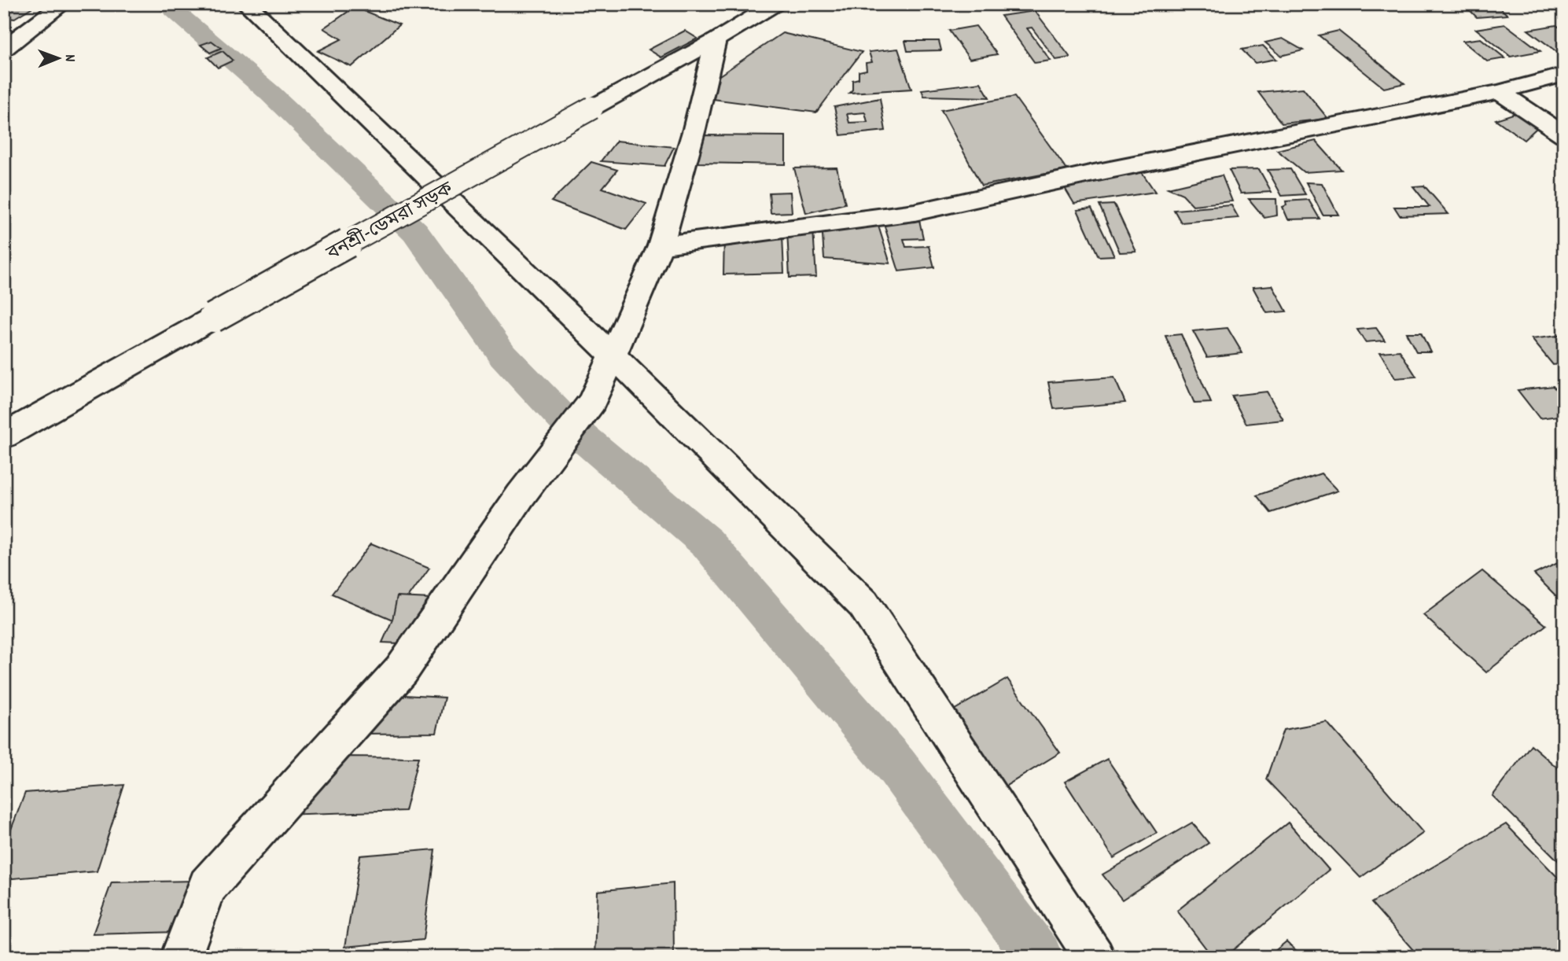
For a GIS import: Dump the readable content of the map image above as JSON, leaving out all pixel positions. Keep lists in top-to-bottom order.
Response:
{
  "streets": {
    "street": ["বনশ্রী-ডেমরা সড়ক"]
  },
  "north": "right"
}
